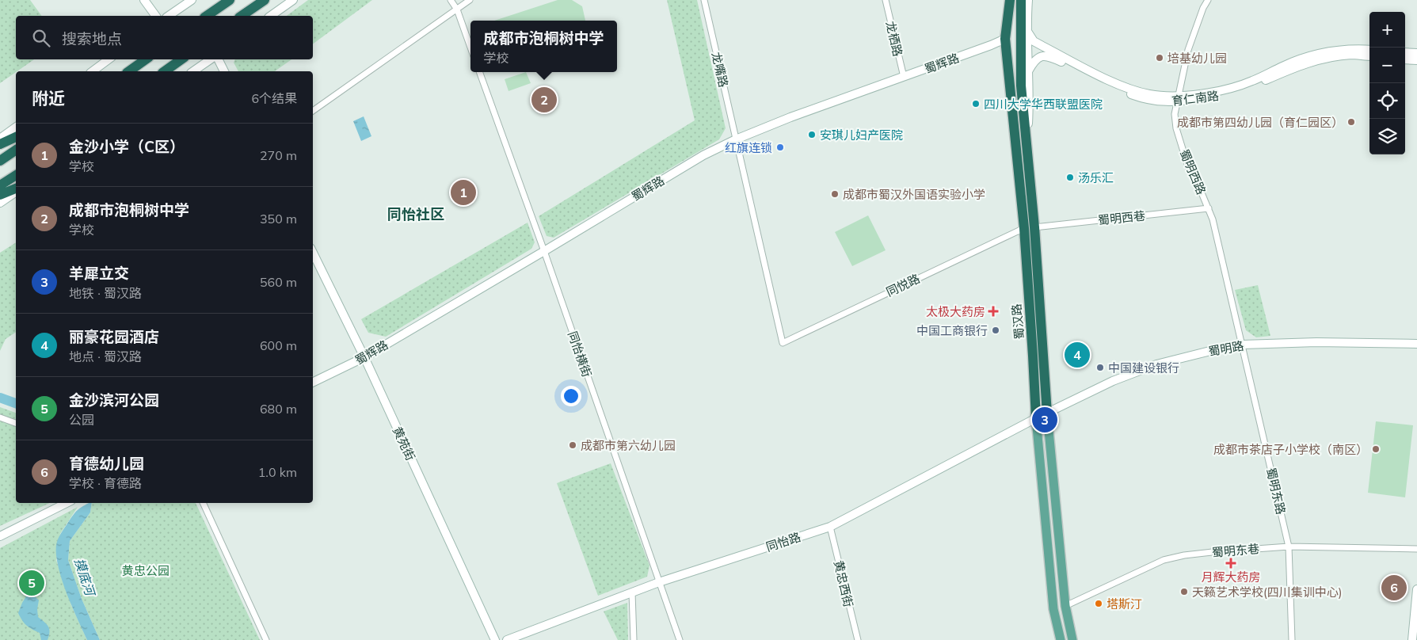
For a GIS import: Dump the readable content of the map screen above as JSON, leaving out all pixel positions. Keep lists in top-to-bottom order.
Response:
{
  "streets": {
    "highway": ["蜀汉路"],
    "street": [
      "龙栖路",
      "蜀辉路",
      "龙嘴路",
      "育仁南路",
      "蜀明西路",
      "蜀明西巷",
      "同悦路",
      "蜀明路",
      "同怡横街",
      "黄苑街",
      "蜀明东路",
      "同怡路",
      "蜀明东巷",
      "黄忠西街"
    ]
  },
  "crossings": [
    ["龙栖路", "蜀辉路"],
    ["蜀辉路", "龙嘴路"],
    ["蜀辉路", "蜀汉路"],
    ["蜀辉路", "同怡横街"],
    ["蜀辉路", "黄苑街"],
    ["龙嘴路", "同悦路"],
    ["育仁南路", "蜀明西路"],
    ["蜀明西路", "蜀明西巷"],
    ["蜀明西路", "蜀明路"],
    ["蜀明西路", "蜀明东路"],
    ["蜀明西巷", "蜀汉路"],
    ["同悦路", "蜀汉路"],
    ["蜀汉路", "蜀明路"],
    ["蜀汉路", "同怡路"],
    ["蜀汉路", "蜀明东巷"],
    ["蜀明路", "蜀明东路"],
    ["蜀明路", "同怡路"],
    ["同怡横街", "同怡路"],
    ["蜀明东路", "蜀明东巷"],
    ["同怡路", "黄忠西街"]
  ],
  "districts": ["同怡社区"],
  "water": ["摸底河"],
  "parks": ["黄忠公园"],
  "places": {
    "other": [
      "培基幼儿园",
      "四川大学华西联盟医院",
      "成都市第四幼儿园（育仁园区）",
      "安琪儿妇产医院",
      "红旗连锁",
      "汤乐汇",
      "成都市蜀汉外国语实验小学",
      "中国工商银行",
      "中国建设银行",
      "成都市第六幼儿园",
      "成都市茶店子小学校（南区）",
      "天籁艺术学校(四川集训中心)",
      "塔斯汀"
    ],
    "health": ["太极大药房", "月辉大药房"]
  },
  "page": {
    "map_buttons": ["+", "−"],
    "search": "搜索地点",
    "popup": ["成都市泡桐树中学", "学校"],
    "heading": ["附近", "6个结果"],
    "pins": [
      "2",
      "1",
      "4",
      "3",
      "5",
      "6"
    ],
    "list": [
      {
        "mark": "1",
        "name": "金沙小学（C区）",
        "note": "学校",
        "value": "270 m"
      },
      {
        "mark": "2",
        "name": "成都市泡桐树中学",
        "note": "学校",
        "value": "350 m"
      },
      {
        "mark": "3",
        "name": "羊犀立交",
        "note": "地铁 · 蜀汉路",
        "value": "560 m"
      },
      {
        "mark": "4",
        "name": "丽豪花园酒店",
        "note": "地点 · 蜀汉路",
        "value": "600 m"
      },
      {
        "mark": "5",
        "name": "金沙滨河公园",
        "note": "公园",
        "value": "680 m"
      },
      {
        "mark": "6",
        "name": "育德幼儿园",
        "note": "学校 · 育德路",
        "value": "1.0 km"
      }
    ]
  }
}
